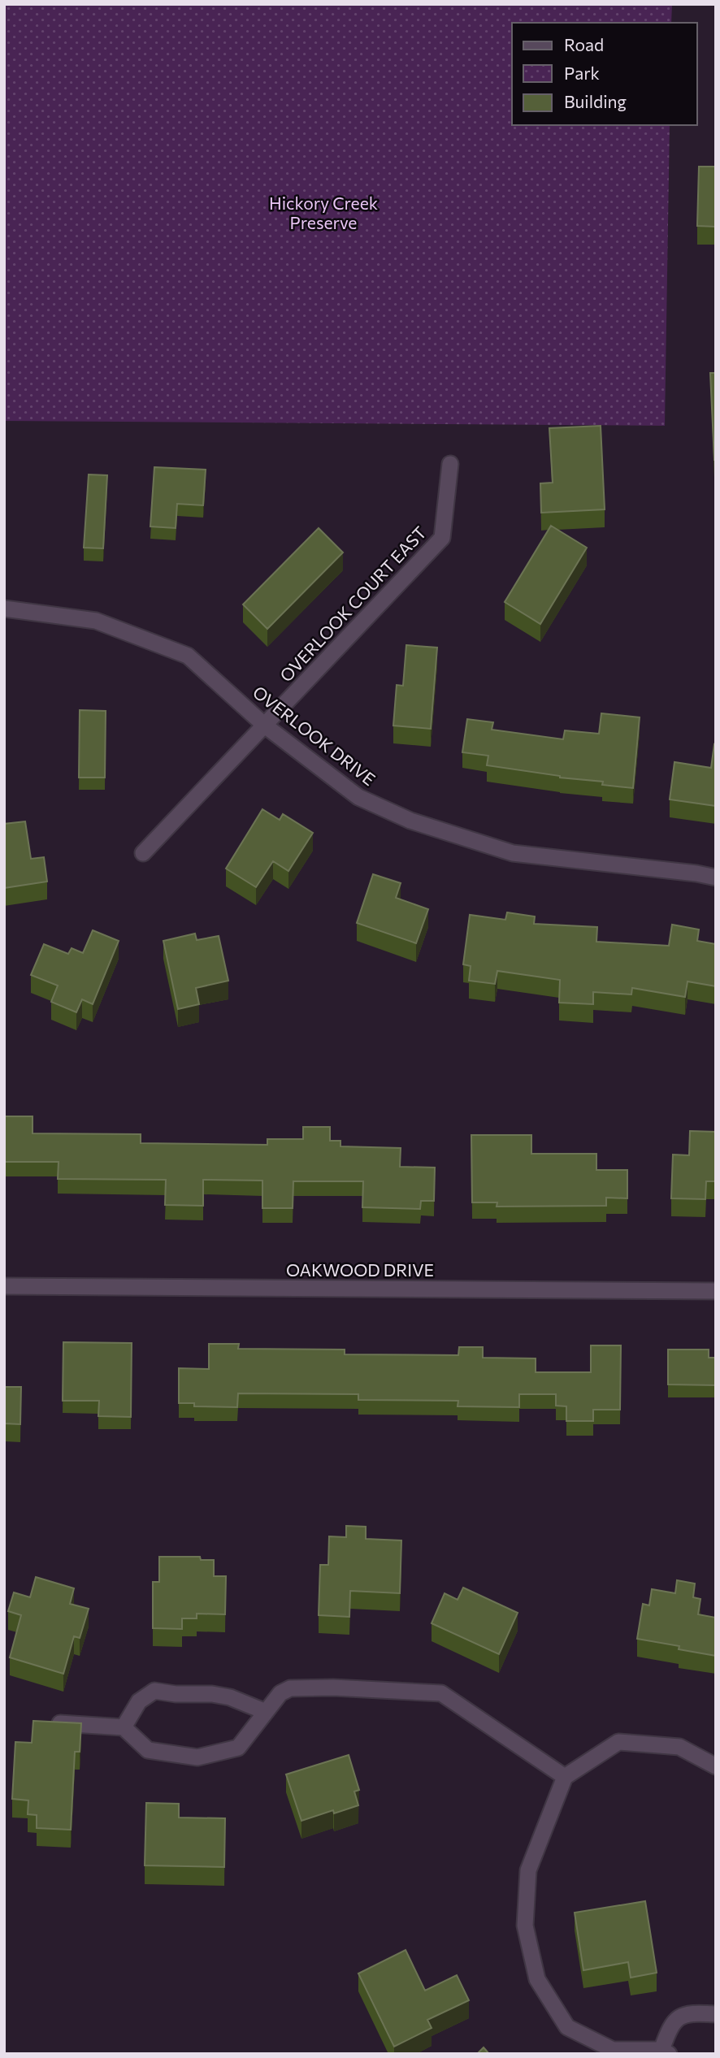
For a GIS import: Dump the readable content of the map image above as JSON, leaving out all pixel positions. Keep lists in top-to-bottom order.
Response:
{
  "streets": {
    "street": ["OVERLOOK COURT EAST", "OVERLOOK DRIVE", "OAKWOOD DRIVE"]
  },
  "crossings": [
    ["OVERLOOK COURT EAST", "OVERLOOK DRIVE"]
  ],
  "parks": ["Hickory Creek Preserve"],
  "legend": ["Road", "Park", "Building"]
}
